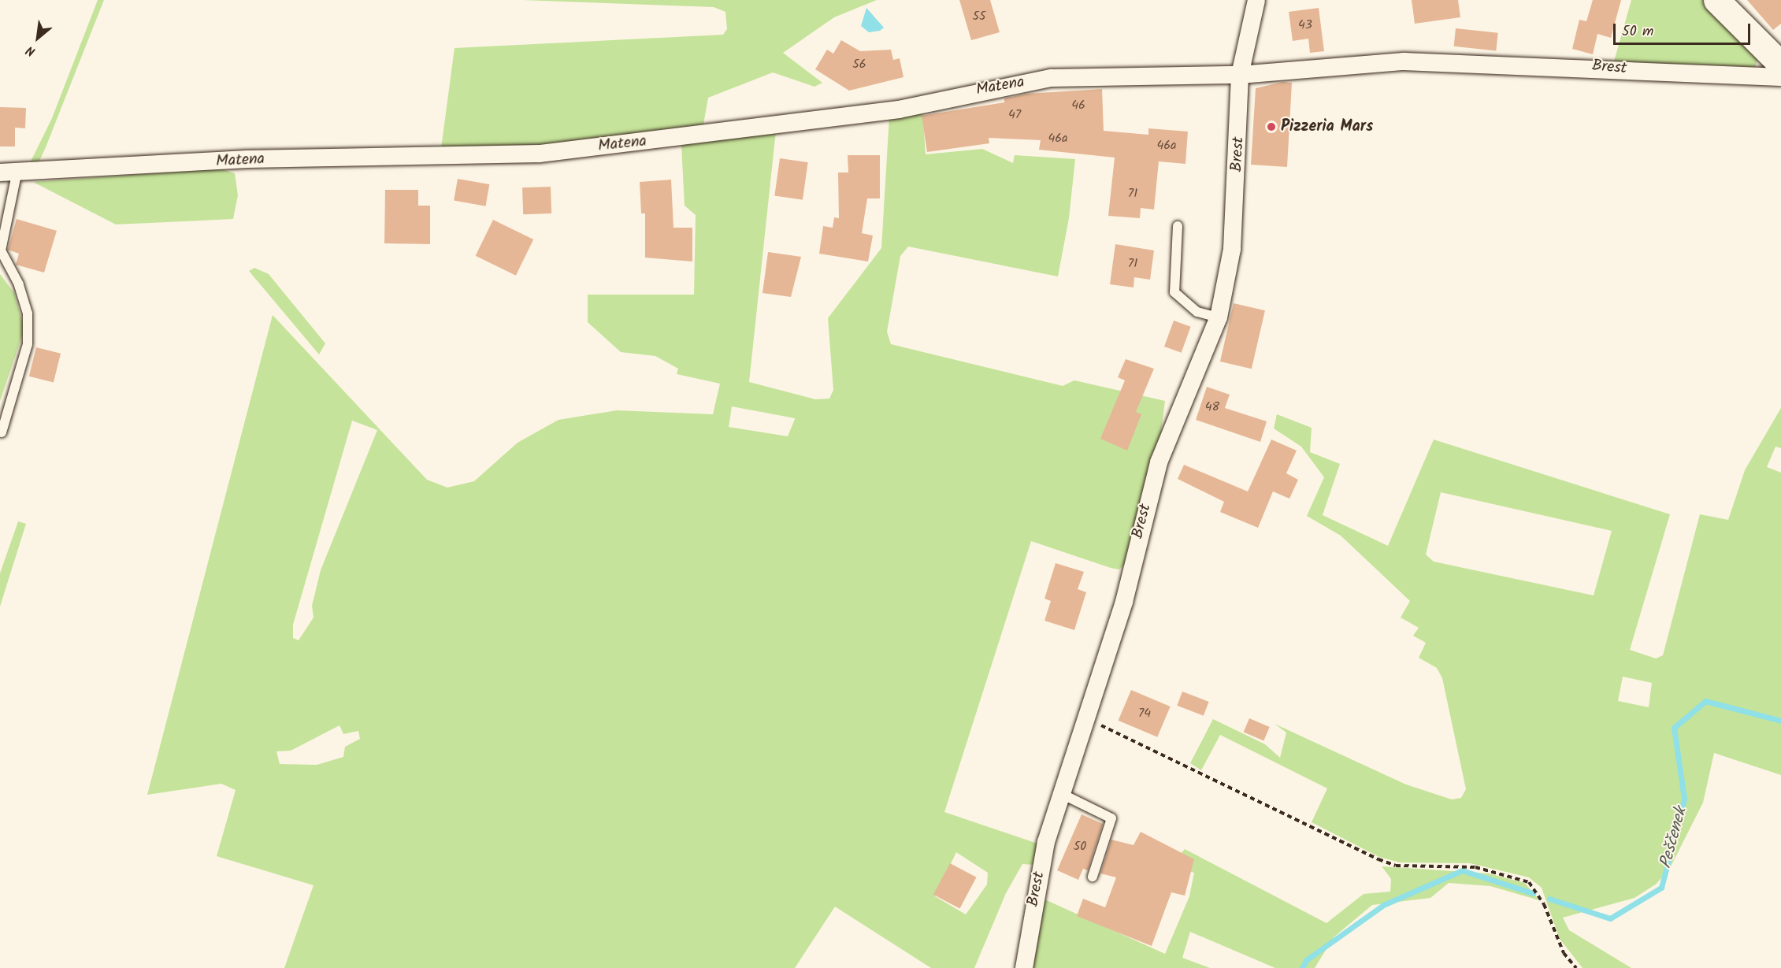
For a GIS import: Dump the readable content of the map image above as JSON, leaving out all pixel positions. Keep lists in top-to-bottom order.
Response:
{
  "streets": {
    "street": ["Brest", "Matena"]
  },
  "crossings": [
    ["Brest", "Matena"]
  ],
  "water": ["Peščenek"],
  "places": ["Pizzeria Mars"],
  "house_numbers": [
    "55",
    "43",
    "56",
    "46",
    "47",
    "46a",
    "46a",
    "71",
    "71",
    "48",
    "74",
    "50"
  ],
  "scale_bar": "50 m",
  "north": "bottom left"
}
